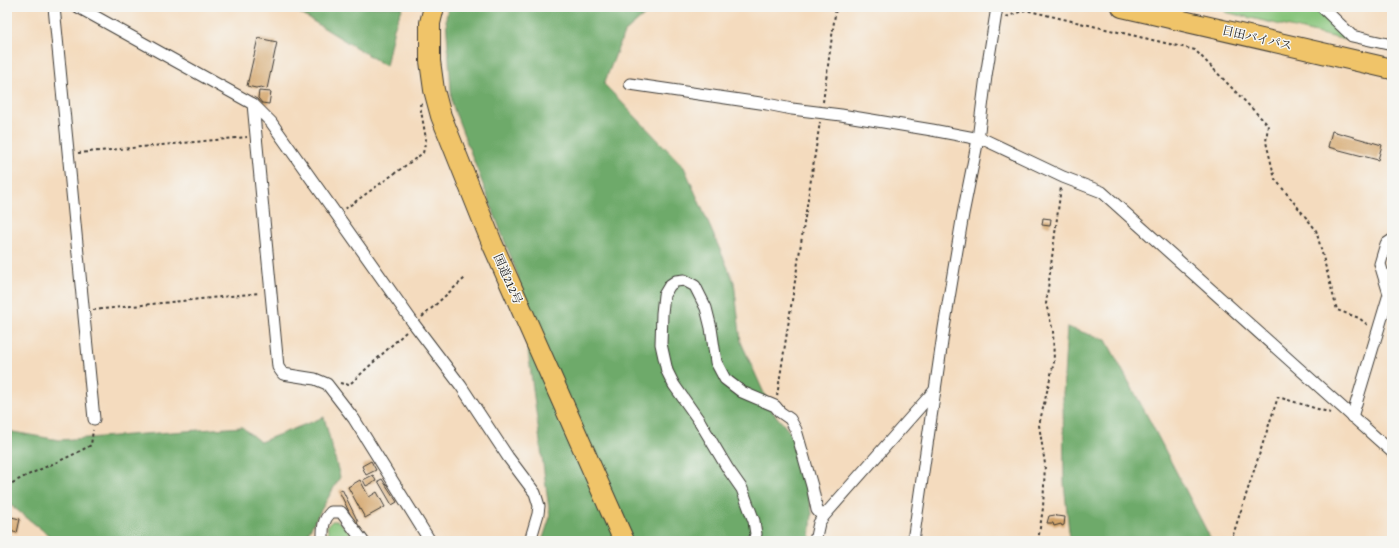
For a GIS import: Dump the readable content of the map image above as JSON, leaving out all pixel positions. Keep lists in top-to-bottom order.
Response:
{
  "streets": {
    "highway": ["日田バイパス", "国道212号"]
  }
}
